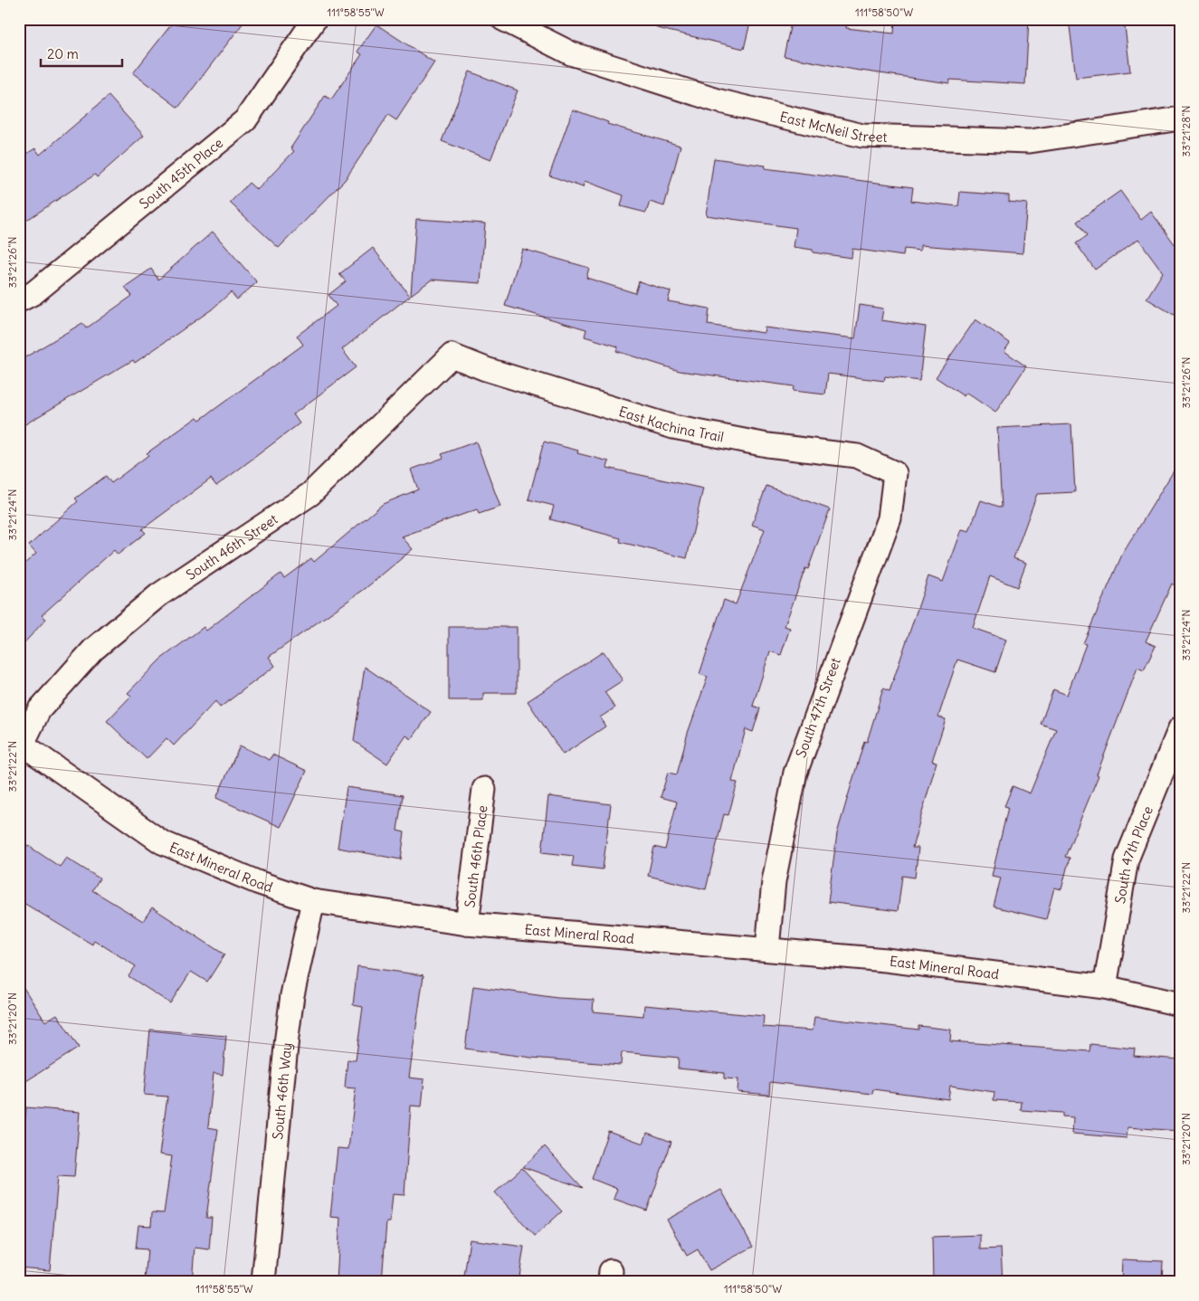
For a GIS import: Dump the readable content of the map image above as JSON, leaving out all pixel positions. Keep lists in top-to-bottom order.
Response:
{
  "streets": {
    "street": [
      "East McNeil Street",
      "South 45th Place",
      "East Kachina Trail",
      "South 46th Street",
      "South 47th Street",
      "South 46th Place",
      "South 47th Place",
      "East Mineral Road",
      "South 46th Way"
    ]
  },
  "crossings": [
    ["East Kachina Trail", "South 46th Street"],
    ["East Kachina Trail", "South 47th Street"],
    ["South 46th Street", "East Mineral Road"],
    ["South 47th Street", "East Mineral Road"],
    ["South 46th Place", "East Mineral Road"],
    ["South 47th Place", "East Mineral Road"],
    ["East Mineral Road", "South 46th Way"]
  ],
  "scale_bar": "20 m",
  "coordinates": [
    "111°58'55\"W",
    "111°58'50\"W",
    "33°21'28\"N",
    "33°21'26\"N",
    "33°21'24\"N",
    "33°21'22\"N",
    "33°21'20\"N"
  ]
}
